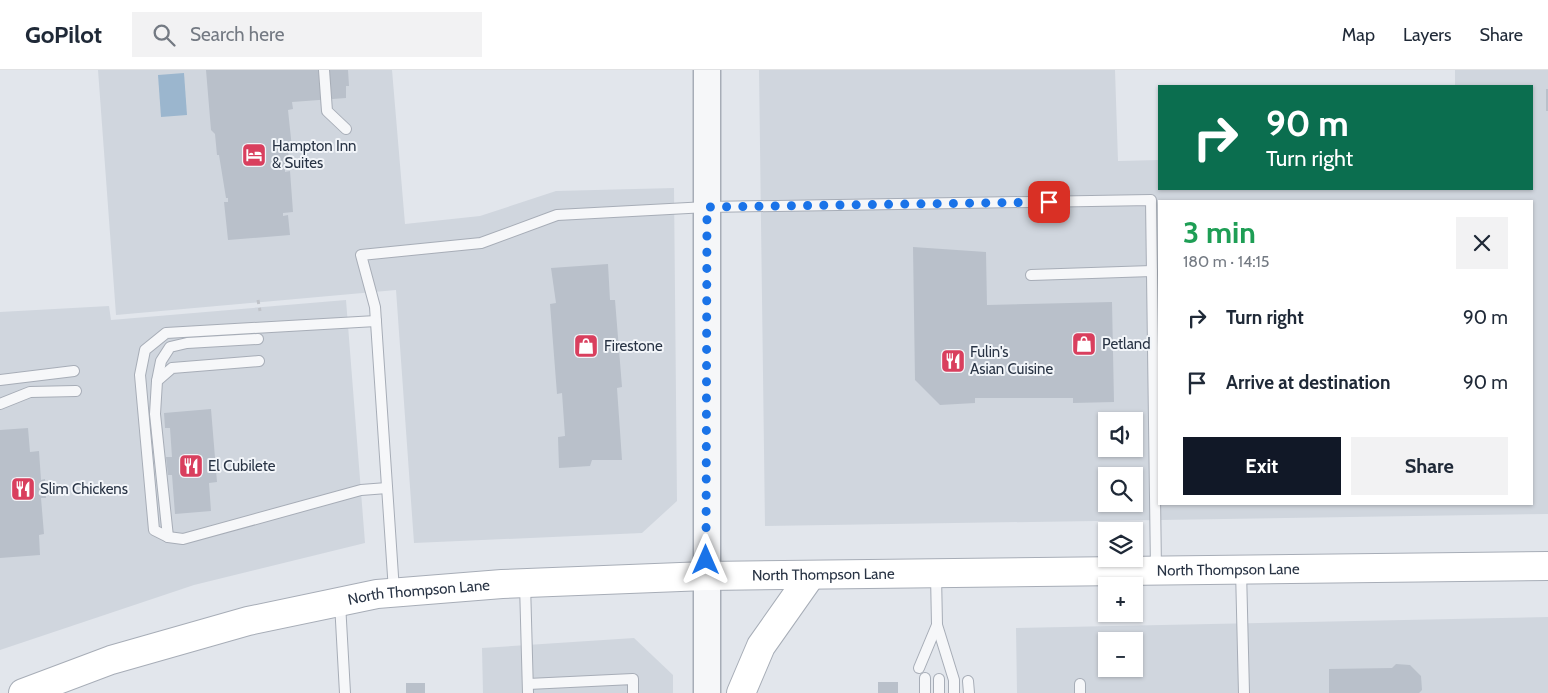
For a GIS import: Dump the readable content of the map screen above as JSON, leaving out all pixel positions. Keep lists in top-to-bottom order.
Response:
{
  "streets": {
    "main road": ["North Thompson Lane"]
  },
  "places": {
    "hotel": ["Hampton Inn & Suites"],
    "shop": ["Petland", "Firestone"],
    "restaurant": ["Fulin's Asian Cuisine", "El Cubilete", "Slim Chickens"]
  },
  "page": {
    "header": "GoPilot",
    "search": "Search here",
    "nav": ["Map", "Layers", "Share"],
    "turn": ["90 m", "Turn right"],
    "heading": ["3 min", "180 m · 14:15"],
    "list": [
      {
        "name": "Turn right",
        "value": "90 m"
      },
      {
        "name": "Arrive at destination",
        "value": "90 m"
      }
    ],
    "map_buttons": ["+", "−"],
    "buttons": ["Exit", "Share"]
  }
}
